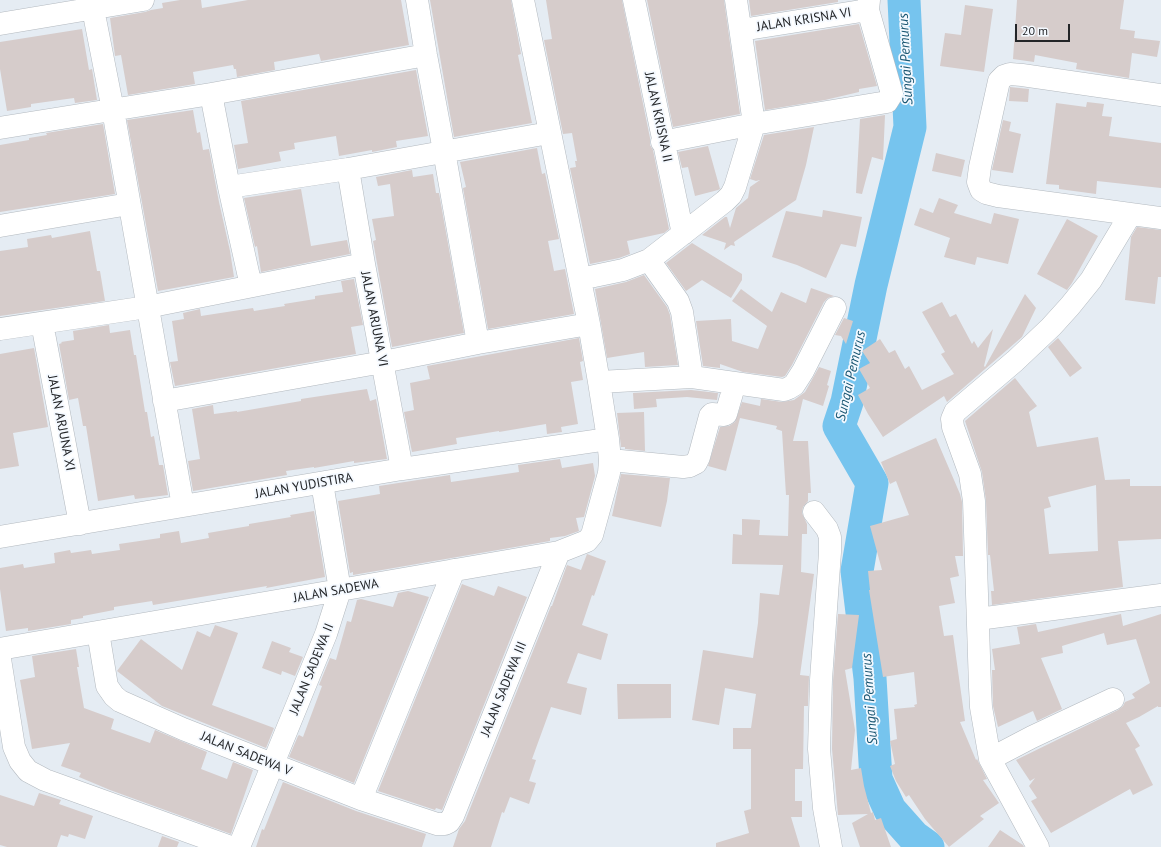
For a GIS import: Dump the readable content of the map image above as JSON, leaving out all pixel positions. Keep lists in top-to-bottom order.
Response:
{
  "streets": {
    "street": [
      "JALAN KRISNA VI",
      "JALAN KRISNA II",
      "JALAN ARJUNA VI",
      "JALAN ARJUNA XI",
      "JALAN YUDISTIRA",
      "JALAN SADEWA",
      "JALAN SADEWA II",
      "JALAN SADEWA III",
      "JALAN SADEWA V"
    ]
  },
  "crossings": [
    ["JALAN ARJUNA VI", "JALAN YUDISTIRA"],
    ["JALAN ARJUNA XI", "JALAN YUDISTIRA"],
    ["JALAN YUDISTIRA", "JALAN SADEWA"],
    ["JALAN YUDISTIRA", "JALAN SADEWA II"],
    ["JALAN SADEWA", "JALAN SADEWA II"],
    ["JALAN SADEWA", "JALAN SADEWA III"],
    ["JALAN SADEWA", "JALAN SADEWA V"],
    ["JALAN SADEWA II", "JALAN SADEWA V"],
    ["JALAN SADEWA III", "JALAN SADEWA V"]
  ],
  "water": ["Sungai Pemurus"],
  "scale_bar": "20 m"
}
